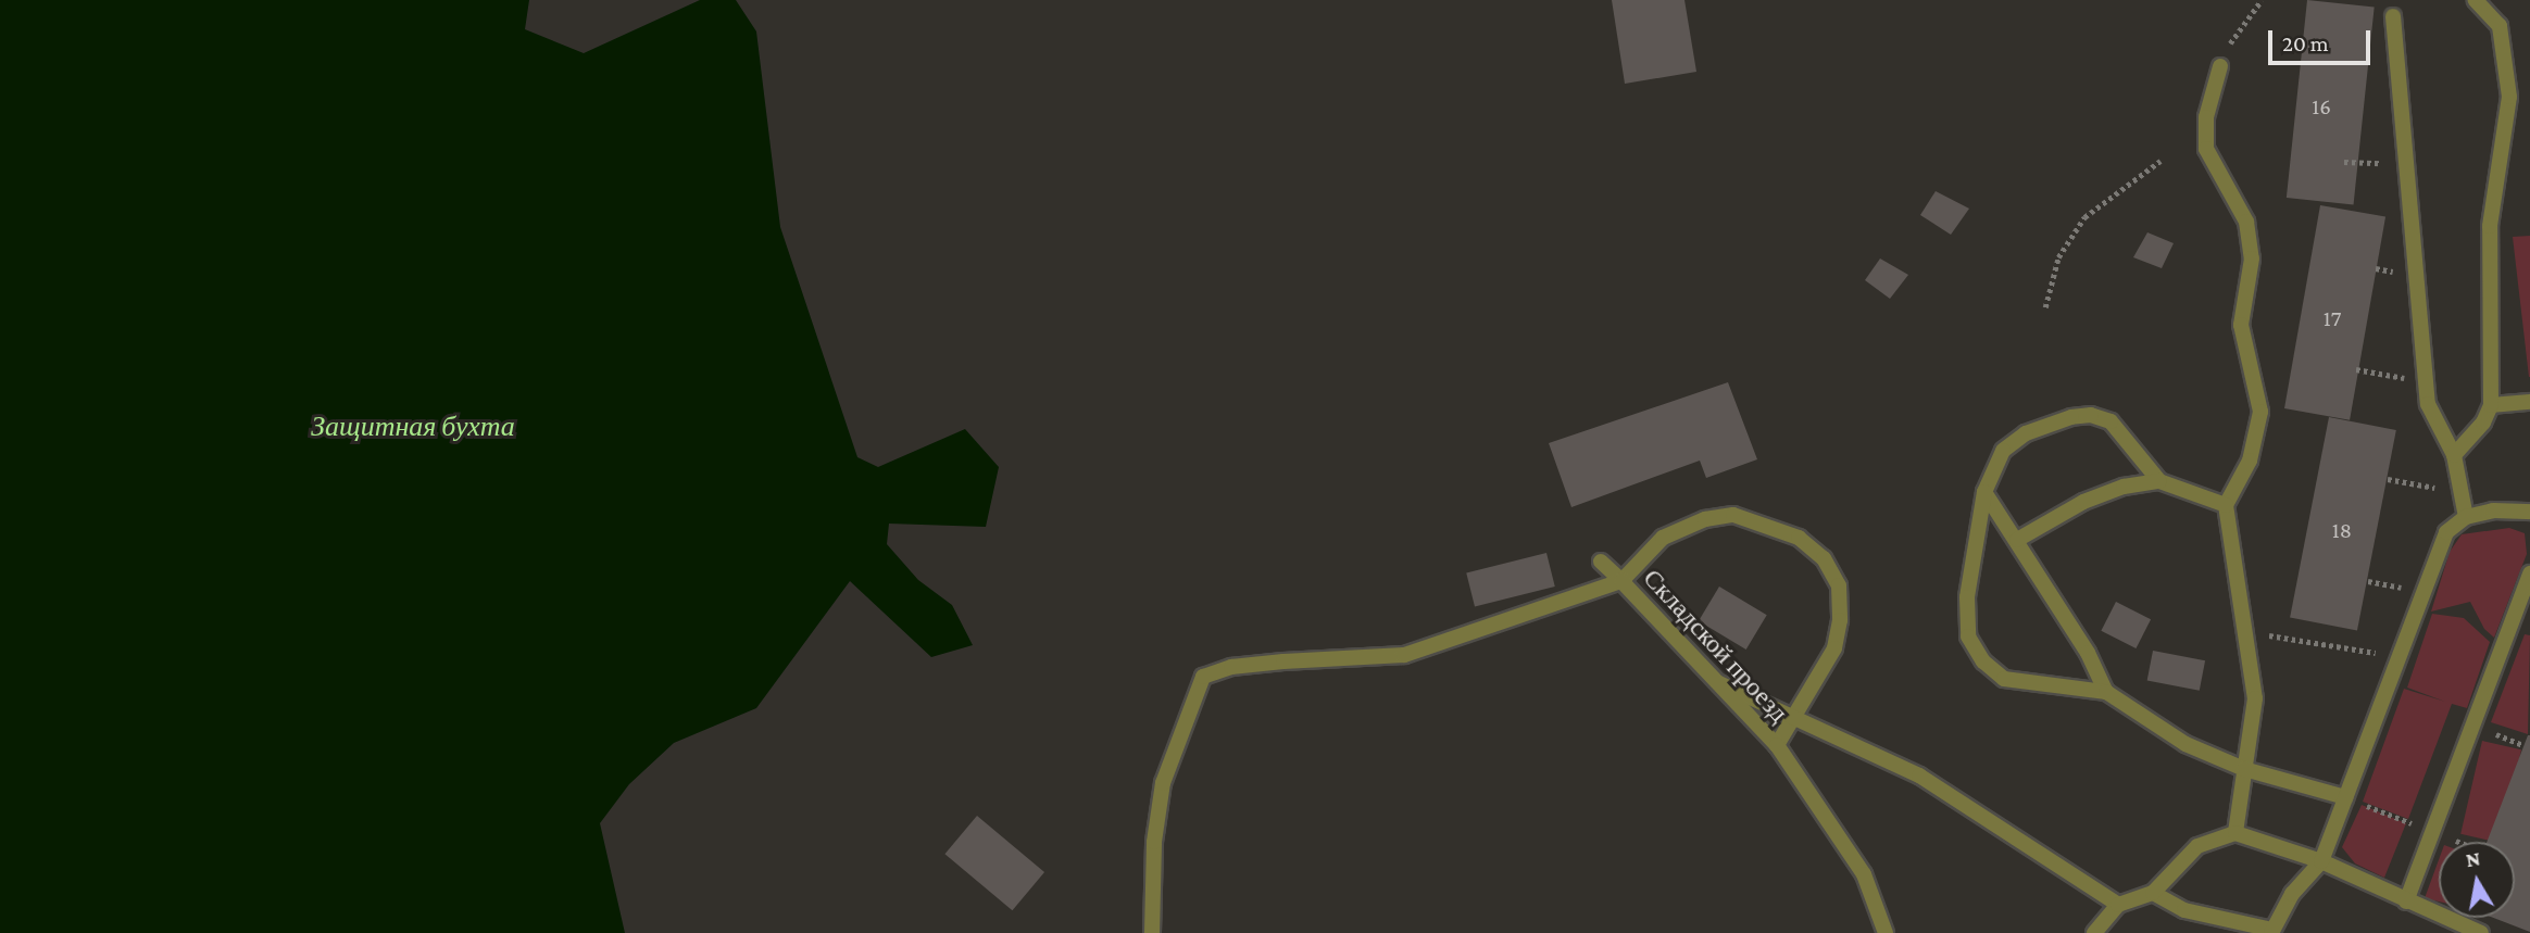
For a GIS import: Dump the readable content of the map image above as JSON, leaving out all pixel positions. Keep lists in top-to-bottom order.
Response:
{
  "streets": {
    "street": ["Складской проезд"]
  },
  "water": ["Защитная бухта"],
  "house_numbers": ["16", "17", "18"],
  "scale_bar": "20 m",
  "north": "top"
}
